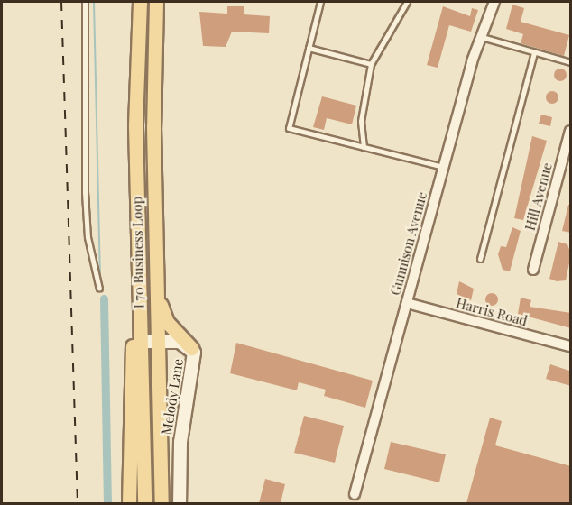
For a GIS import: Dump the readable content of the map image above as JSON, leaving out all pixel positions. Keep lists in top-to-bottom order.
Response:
{
  "streets": {
    "main road": ["I 70 Business Loop"],
    "street": [
      "Hill Avenue",
      "Gunnison Avenue",
      "Harris Road",
      "Melody Lane"
    ]
  },
  "crossings": [
    ["Gunnison Avenue", "Harris Road"],
    ["I 70 Business Loop", "Melody Lane"]
  ]
}
